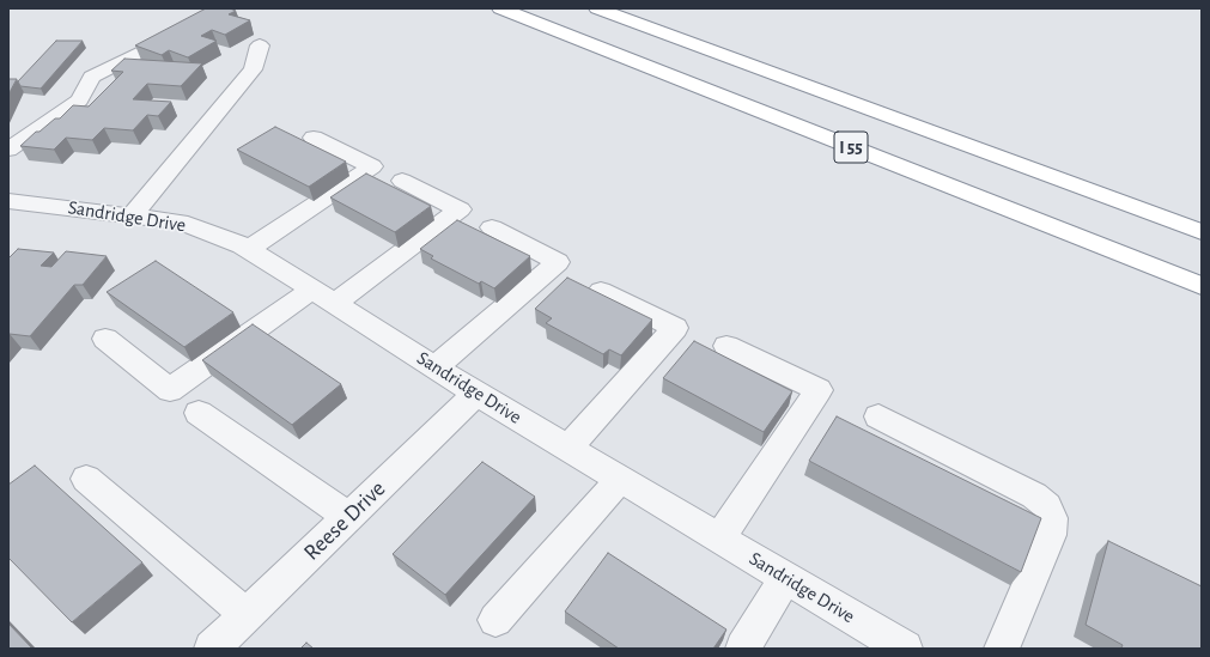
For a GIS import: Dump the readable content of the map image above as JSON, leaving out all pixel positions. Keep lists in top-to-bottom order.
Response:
{
  "streets": {
    "highway": ["I 55"],
    "street": ["Sandridge Drive", "Reese Drive"]
  },
  "crossings": [
    ["Sandridge Drive", "Reese Drive"]
  ]
}
